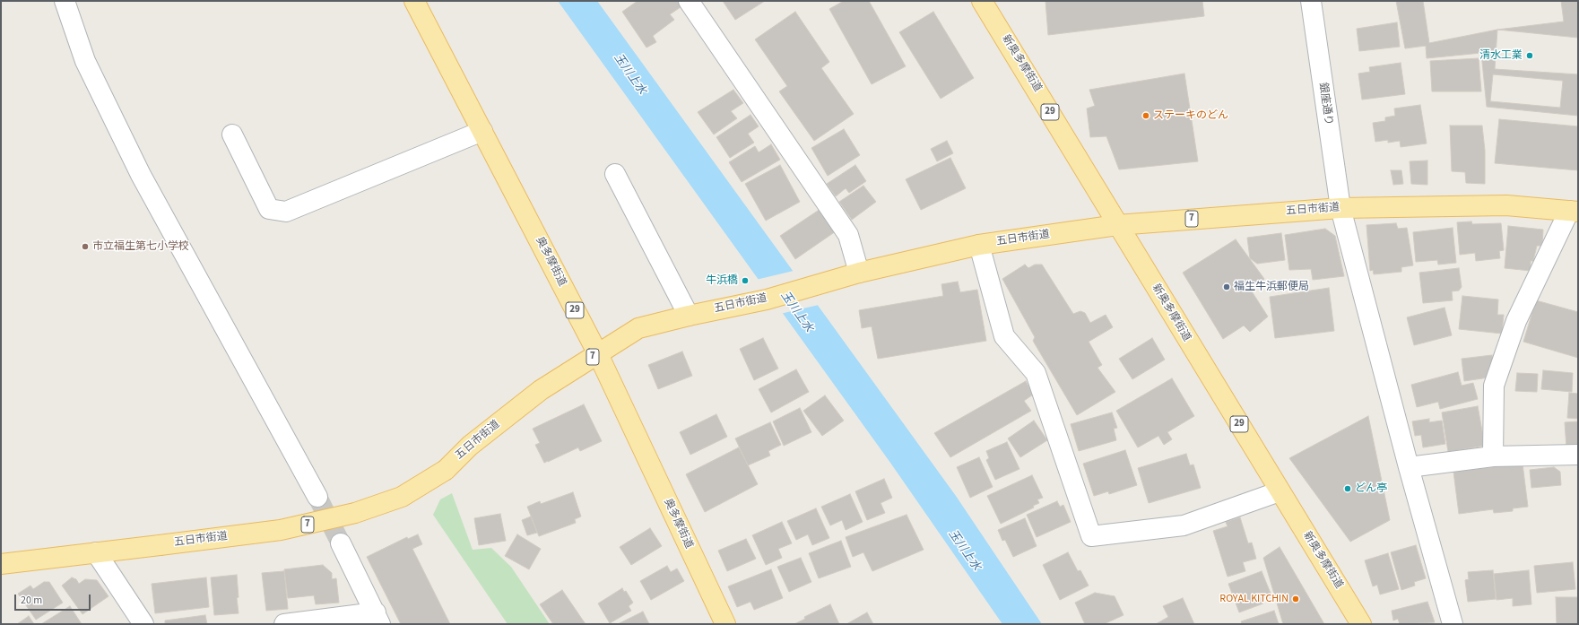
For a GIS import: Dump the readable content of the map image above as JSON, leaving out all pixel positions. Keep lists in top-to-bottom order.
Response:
{
  "streets": {
    "main road": [
      "新奥多摩街道",
      "29",
      "五日市街道",
      "7",
      "奥多摩街道"
    ],
    "street": ["銀座通り"]
  },
  "crossings": [
    ["新奥多摩街道", "五日市街道"],
    ["銀座通り", "五日市街道"],
    ["五日市街道", "奥多摩街道"]
  ],
  "water": ["玉川上水"],
  "places": [
    "清水工業",
    "ステーキのどん",
    "市立福生第七小学校",
    "牛浜橋",
    "福生牛浜郵便局",
    "どん亭",
    "ROYAL KITCHIN"
  ],
  "scale_bar": "20 m"
}
